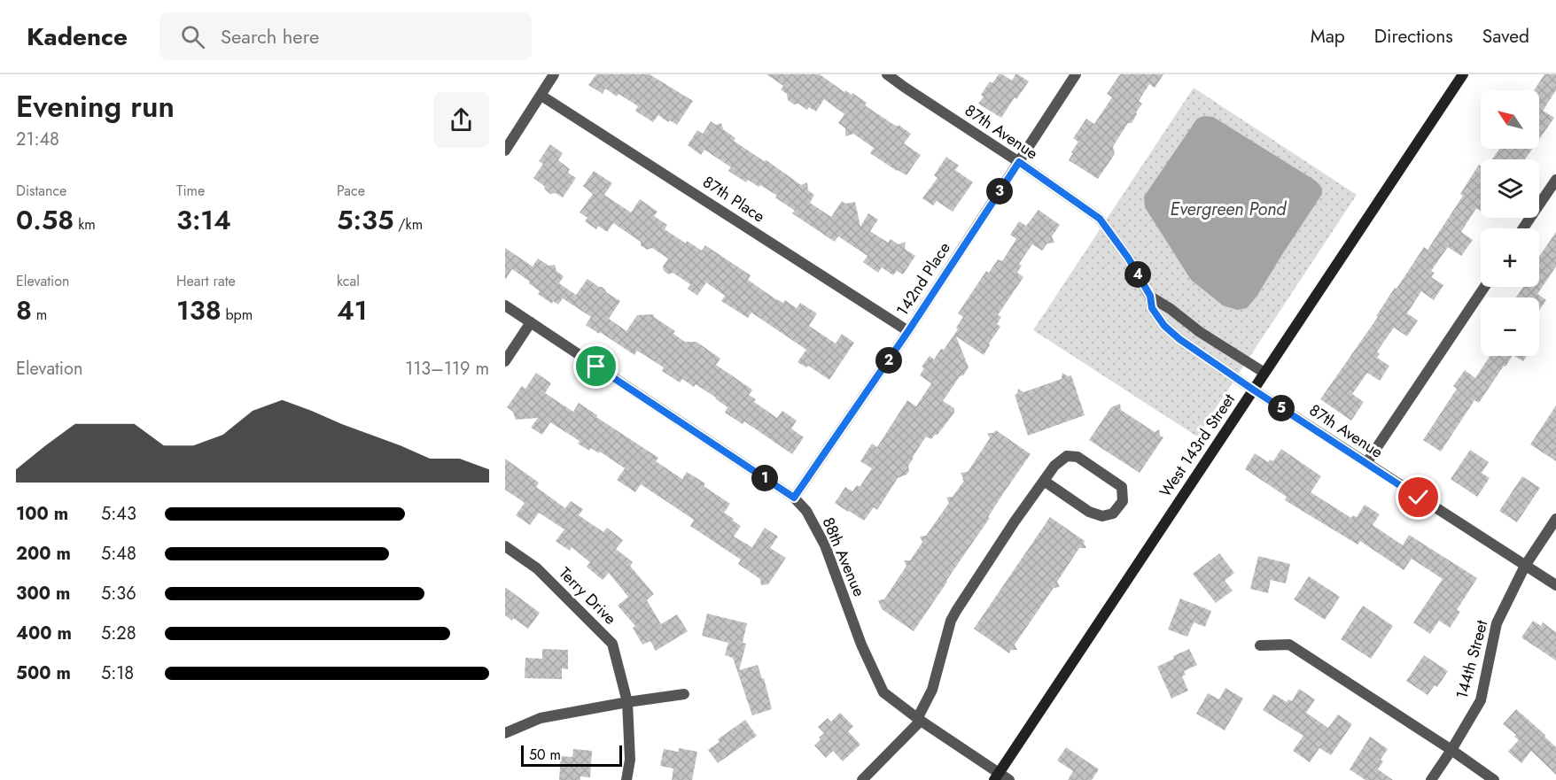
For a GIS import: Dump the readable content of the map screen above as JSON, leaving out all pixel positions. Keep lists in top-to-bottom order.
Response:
{
  "streets": {
    "main road": ["West 143rd Street"],
    "street": [
      "87th Avenue",
      "87th Place",
      "142nd Place",
      "88th Avenue",
      "Terry Drive",
      "144th Street"
    ]
  },
  "crossings": [
    ["87th Avenue", "142nd Place"],
    ["87th Avenue", "West 143rd Street"],
    ["87th Avenue", "144th Street"],
    ["87th Place", "142nd Place"],
    ["142nd Place", "88th Avenue"],
    ["West 143rd Street", "88th Avenue"]
  ],
  "water": ["Evergreen Pond"],
  "scale_bar": "50 m",
  "north": "top left",
  "page": {
    "header": "Kadence",
    "search": "Search here",
    "nav": ["Map", "Directions", "Saved"],
    "heading": ["Evening run", "21:48"],
    "map_buttons": ["+", "−"],
    "stats": [
      ["Distance", "0.58 km"],
      ["Time", "3:14"],
      ["Pace", "5:35 /km"],
      ["Elevation", "8 m"],
      ["Heart rate", "138 bpm"],
      ["kcal", "41"]
    ],
    "pins": [
      "3",
      "4",
      "2",
      "5",
      "1"
    ],
    "chart": ["Elevation", "113–119 m"],
    "list": [
      {
        "name": "100 m",
        "note": "5:43"
      },
      {
        "name": "200 m",
        "note": "5:48"
      },
      {
        "name": "300 m",
        "note": "5:36"
      },
      {
        "name": "400 m",
        "note": "5:28"
      },
      {
        "name": "500 m",
        "note": "5:18"
      }
    ],
    "scale": "50 m"
  }
}
